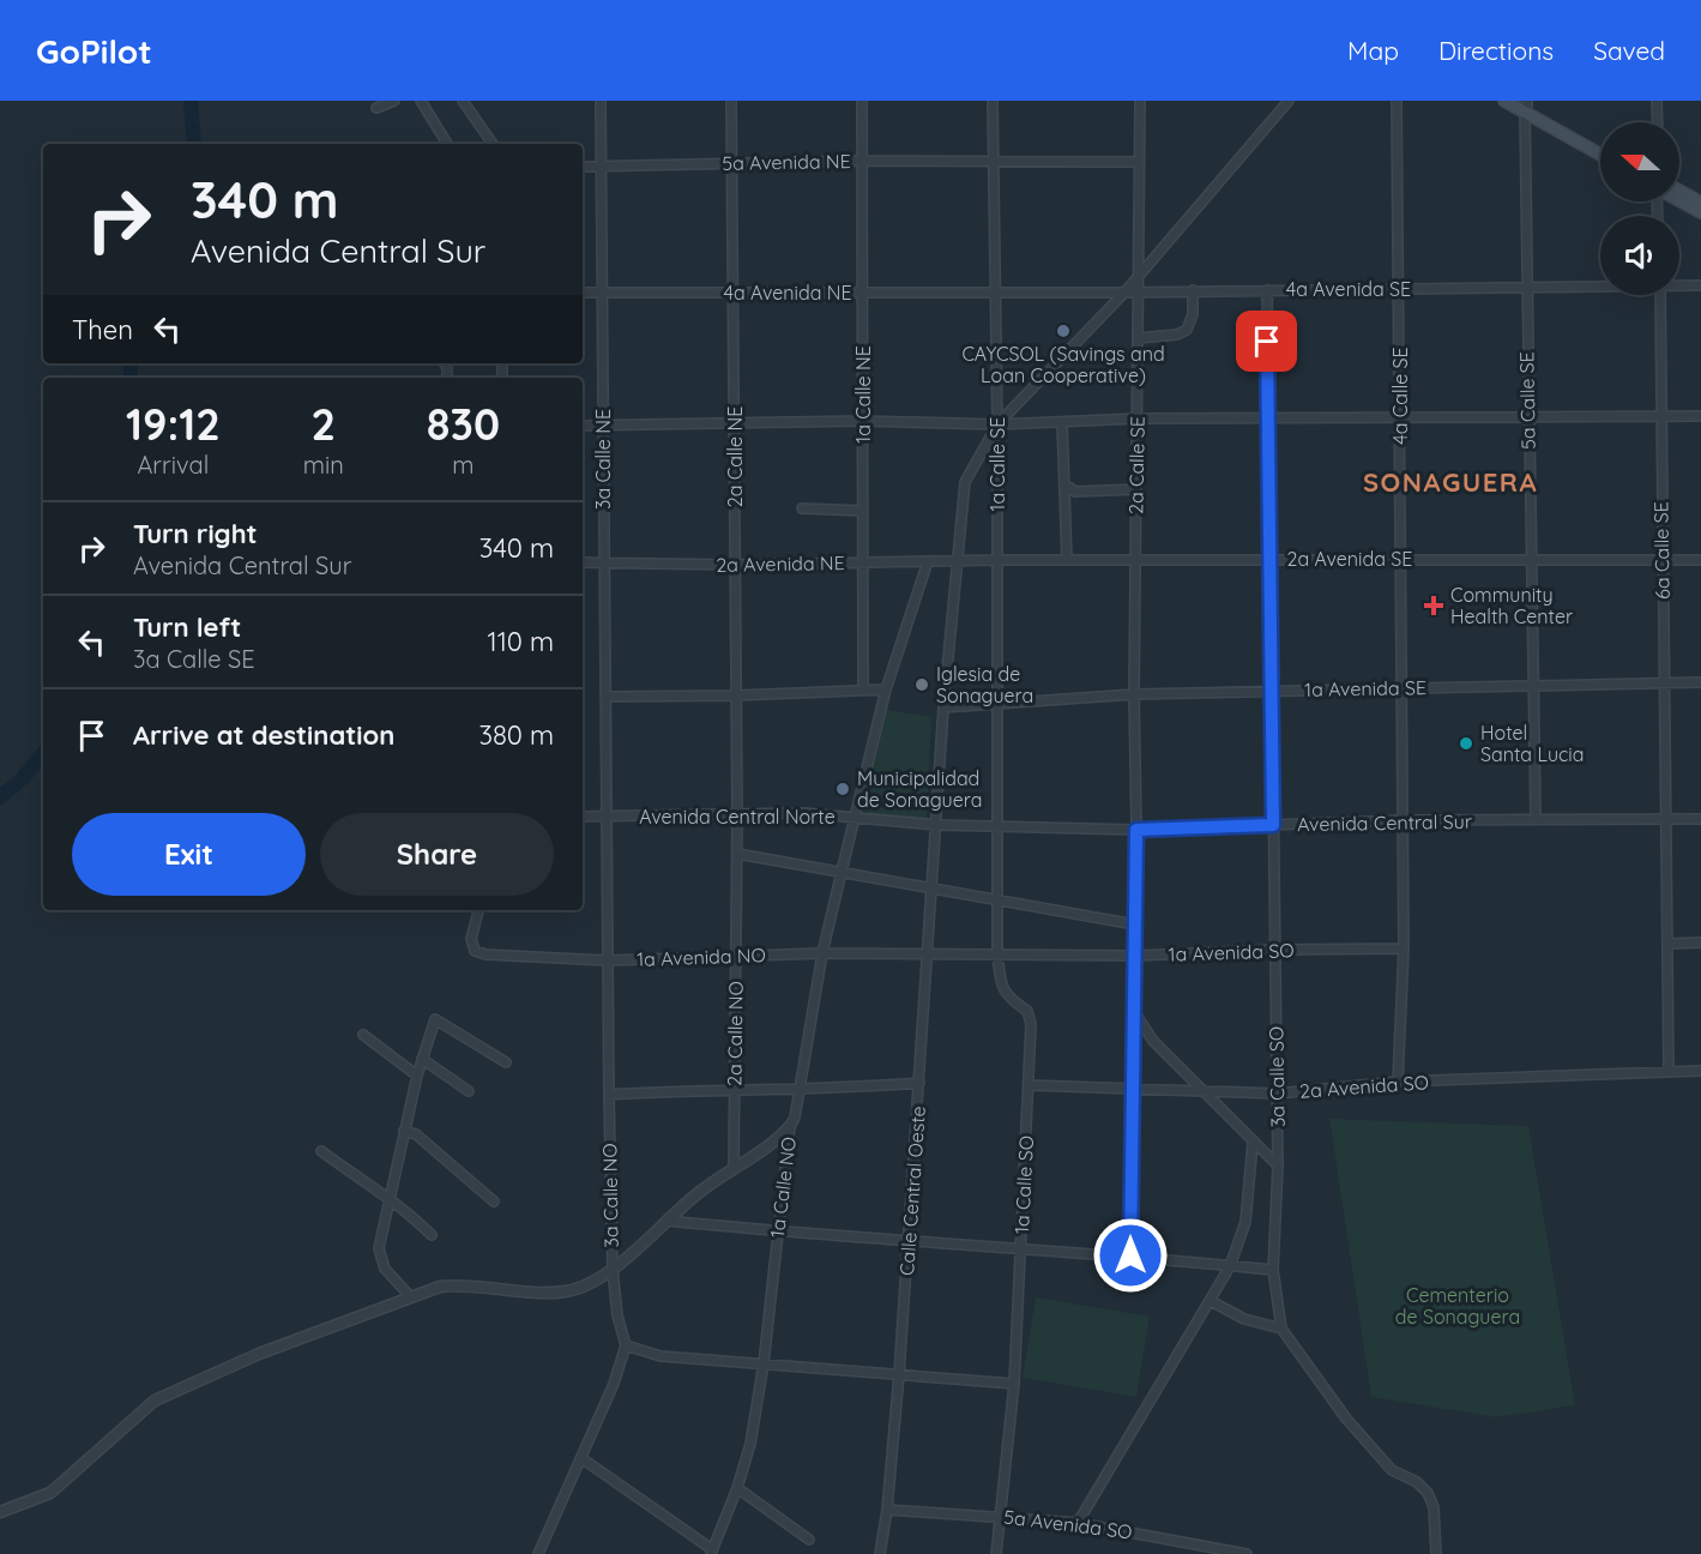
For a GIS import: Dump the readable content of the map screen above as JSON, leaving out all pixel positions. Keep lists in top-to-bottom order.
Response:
{
  "streets": {
    "street": [
      "5a Avenida NE",
      "4a Avenida SE",
      "4a Avenida NE",
      "1a Calle NE",
      "4a Calle SE",
      "5a Calle SE",
      "2a Calle NE",
      "3a Calle NE",
      "1a Calle SE",
      "2a Calle SE",
      "6a Calle SE",
      "2a Avenida SE",
      "2a Avenida NE",
      "1a Avenida SE",
      "Avenida Central Norte",
      "Avenida Central Sur",
      "1a Avenida SO",
      "1a Avenida NO",
      "2a Calle NO",
      "3a Calle SO",
      "2a Avenida SO",
      "1a Calle SO",
      "1a Calle NO",
      "Calle Central Oeste",
      "3a Calle NO",
      "5a Avenida SO"
    ]
  },
  "crossings": [
    ["5a Avenida NE", "1a Calle NE"],
    ["5a Avenida NE", "2a Calle NE"],
    ["5a Avenida NE", "3a Calle NE"],
    ["5a Avenida NE", "1a Calle SE"],
    ["5a Avenida NE", "2a Calle SE"],
    ["4a Avenida SE", "4a Avenida NE"],
    ["4a Avenida SE", "4a Calle SE"],
    ["4a Avenida SE", "5a Calle SE"],
    ["4a Avenida SE", "1a Calle SE"],
    ["4a Avenida SE", "2a Calle SE"],
    ["4a Avenida SE", "3a Calle SO"],
    ["4a Avenida SE", "Calle Central Oeste"],
    ["4a Avenida NE", "1a Calle NE"],
    ["4a Avenida NE", "2a Calle NE"],
    ["4a Avenida NE", "3a Calle NE"],
    ["4a Avenida NE", "1a Calle SE"],
    ["1a Calle NE", "2a Avenida NE"],
    ["4a Calle SE", "2a Avenida SE"],
    ["4a Calle SE", "1a Avenida SE"],
    ["4a Calle SE", "Avenida Central Sur"],
    ["4a Calle SE", "1a Avenida SO"],
    ["4a Calle SE", "2a Avenida SO"],
    ["5a Calle SE", "2a Avenida SE"],
    ["5a Calle SE", "1a Avenida SE"],
    ["5a Calle SE", "Avenida Central Sur"],
    ["2a Calle NE", "2a Avenida NE"],
    ["2a Calle NE", "Avenida Central Norte"],
    ["2a Calle NE", "2a Calle NO"],
    ["3a Calle NE", "2a Avenida NE"],
    ["3a Calle NE", "Avenida Central Norte"],
    ["3a Calle NE", "3a Calle NO"],
    ["1a Calle SE", "2a Avenida SE"],
    ["1a Calle SE", "1a Avenida SE"],
    ["1a Calle SE", "Avenida Central Sur"],
    ["1a Calle SE", "1a Calle SO"],
    ["1a Calle SE", "Calle Central Oeste"],
    ["2a Calle SE", "2a Avenida SE"],
    ["2a Calle SE", "1a Avenida SE"],
    ["2a Calle SE", "Avenida Central Sur"],
    ["2a Calle SE", "1a Avenida SO"],
    ["2a Calle SE", "2a Avenida SO"],
    ["2a Calle SE", "Calle Central Oeste"],
    ["6a Calle SE", "2a Avenida SE"],
    ["6a Calle SE", "1a Avenida SE"],
    ["6a Calle SE", "Avenida Central Sur"],
    ["6a Calle SE", "2a Avenida SO"],
    ["2a Avenida SE", "2a Avenida NE"],
    ["2a Avenida SE", "3a Calle SO"],
    ["2a Avenida SE", "Calle Central Oeste"],
    ["2a Avenida NE", "Calle Central Oeste"],
    ["1a Avenida SE", "3a Calle SO"],
    ["1a Avenida SE", "Calle Central Oeste"],
    ["Avenida Central Norte", "Avenida Central Sur"],
    ["Avenida Central Norte", "2a Calle NO"],
    ["Avenida Central Norte", "1a Calle NO"],
    ["Avenida Central Norte", "Calle Central Oeste"],
    ["Avenida Central Norte", "3a Calle NO"],
    ["Avenida Central Sur", "3a Calle SO"],
    ["Avenida Central Sur", "1a Calle SO"],
    ["Avenida Central Sur", "Calle Central Oeste"],
    ["1a Avenida SO", "1a Avenida NO"],
    ["1a Avenida SO", "3a Calle SO"],
    ["1a Avenida SO", "1a Calle SO"],
    ["1a Avenida SO", "Calle Central Oeste"],
    ["1a Avenida NO", "2a Calle NO"],
    ["1a Avenida NO", "1a Calle NO"],
    ["1a Avenida NO", "Calle Central Oeste"],
    ["1a Avenida NO", "3a Calle NO"],
    ["3a Calle SO", "2a Avenida SO"],
    ["2a Avenida SO", "1a Calle SO"],
    ["1a Calle SO", "5a Avenida SO"],
    ["Calle Central Oeste", "5a Avenida SO"]
  ],
  "districts": ["SONAGUERA"],
  "parks": ["Cementerio de Sonaguera"],
  "places": {
    "other": [
      "CAYCSOL (Savings and Loan Cooperative)",
      "Iglesia de Sonaguera",
      "Hotel Santa Lucia",
      "Municipalidad de Sonaguera"
    ],
    "health": ["Community Health Center"]
  },
  "north": "left",
  "page": {
    "header": "GoPilot",
    "nav": ["Map", "Directions", "Saved"],
    "turn": ["340 m", "Avenida Central Sur"],
    "then": "Then",
    "eta": [
      "19:12",
      "Arrival",
      "2",
      "min",
      "830",
      "m"
    ],
    "list": [
      {
        "name": "Turn right",
        "note": "Avenida Central Sur",
        "value": "340 m"
      },
      {
        "name": "Turn left",
        "note": "3a Calle SE",
        "value": "110 m"
      },
      {
        "name": "Arrive at destination",
        "value": "380 m"
      }
    ],
    "buttons": ["Exit", "Share"]
  }
}
